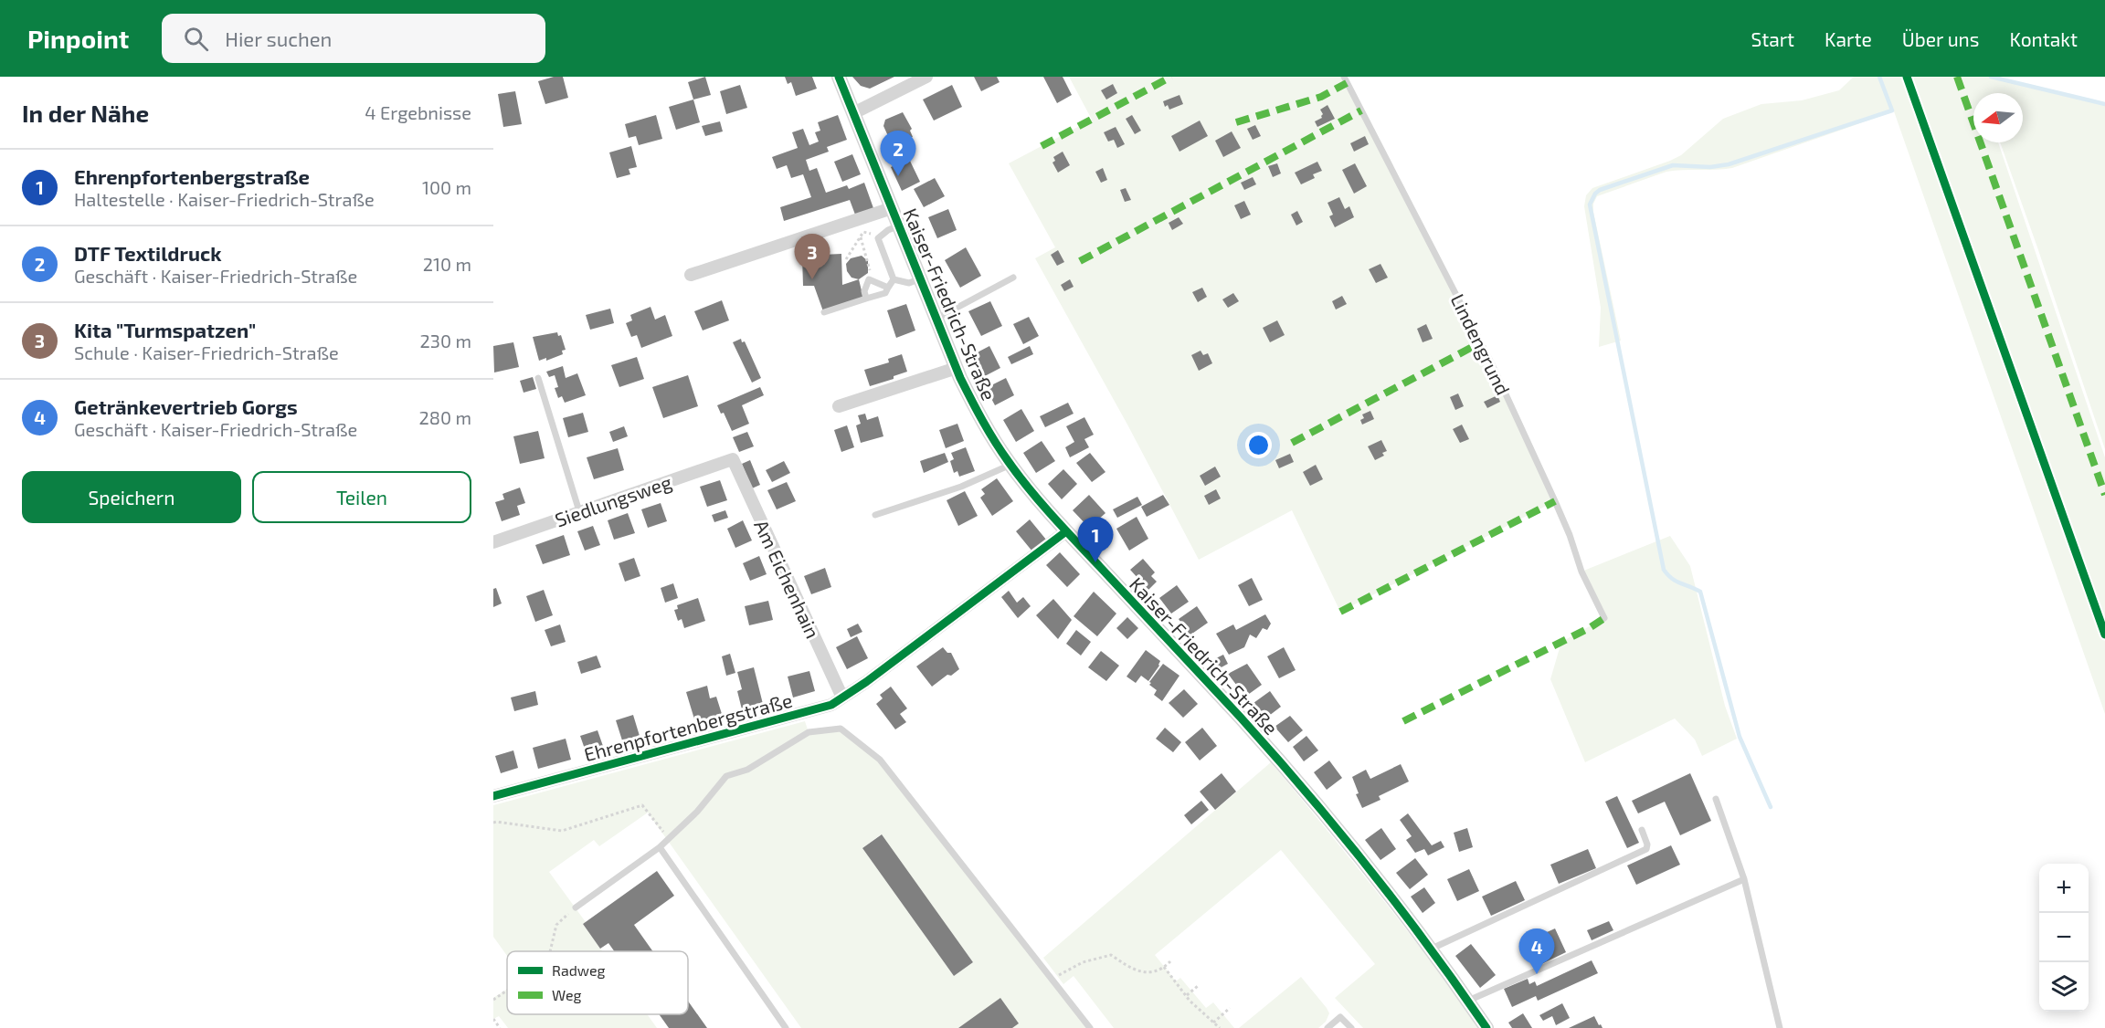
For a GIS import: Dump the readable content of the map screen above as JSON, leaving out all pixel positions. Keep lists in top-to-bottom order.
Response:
{
  "streets": {
    "street": [
      "Kaiser-Friedrich-Straße",
      "Siedlungsweg",
      "Am Eichenhain",
      "Ehrenpfortenbergstraße"
    ],
    "lane": ["Lindengrund"]
  },
  "crossings": [
    ["Kaiser-Friedrich-Straße", "Ehrenpfortenbergstraße"],
    ["Siedlungsweg", "Am Eichenhain"],
    ["Am Eichenhain", "Ehrenpfortenbergstraße"]
  ],
  "legend": ["Radweg", "Weg"],
  "north": "left",
  "page": {
    "header": "Pinpoint",
    "search": "Hier suchen",
    "nav": [
      "Start",
      "Karte",
      "Über uns",
      "Kontakt"
    ],
    "heading": ["In der Nähe", "4 Ergebnisse"],
    "pins": [
      "2",
      "3",
      "1",
      "4"
    ],
    "list": [
      {
        "mark": "1",
        "name": "Ehrenpfortenbergstraße",
        "note": "Haltestelle · Kaiser-Friedrich-Straße",
        "value": "100 m"
      },
      {
        "mark": "2",
        "name": "DTF Textildruck",
        "note": "Geschäft · Kaiser-Friedrich-Straße",
        "value": "210 m"
      },
      {
        "mark": "3",
        "name": "Kita \"Turmspatzen\"",
        "note": "Schule · Kaiser-Friedrich-Straße",
        "value": "230 m"
      },
      {
        "mark": "4",
        "name": "Getränkevertrieb Gorgs",
        "note": "Geschäft · Kaiser-Friedrich-Straße",
        "value": "280 m"
      }
    ],
    "buttons": ["Speichern", "Teilen"],
    "map_buttons": ["+", "−"]
  }
}
